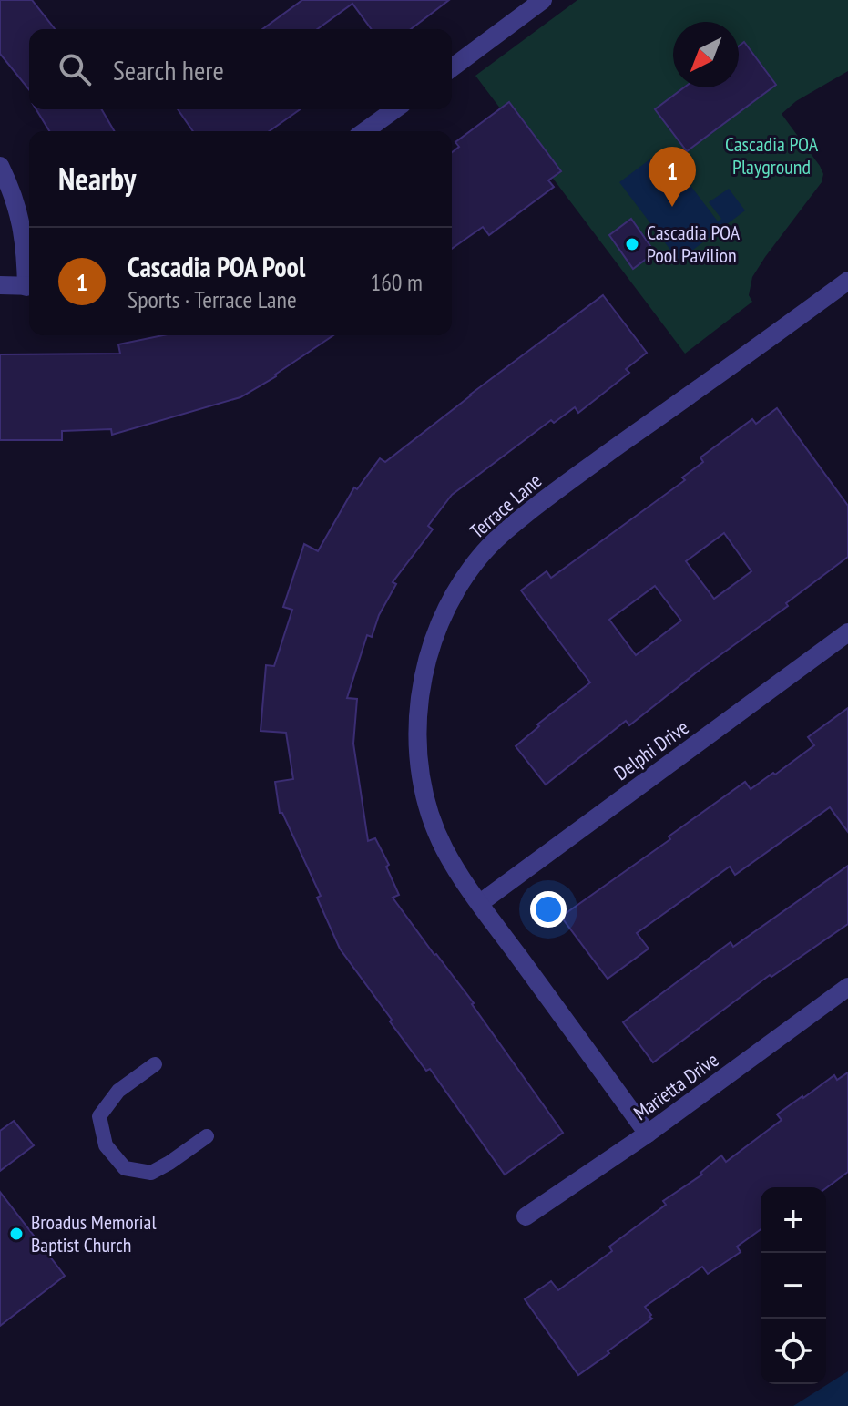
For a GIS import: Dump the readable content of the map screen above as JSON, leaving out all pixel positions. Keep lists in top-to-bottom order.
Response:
{
  "streets": {
    "street": ["Terrace Lane", "Delphi Drive", "Marietta Drive"]
  },
  "crossings": [
    ["Terrace Lane", "Delphi Drive"],
    ["Terrace Lane", "Marietta Drive"]
  ],
  "parks": ["Cascadia POA Playground"],
  "places": ["Cascadia POA Pool Pavilion", "Broadus Memorial Baptist Church"],
  "north": "bottom left",
  "page": {
    "search": "Search here",
    "heading": "Nearby",
    "pins": "1",
    "list": [
      {
        "mark": "1",
        "name": "Cascadia POA Pool",
        "note": "Sports · Terrace Lane",
        "value": "160 m"
      }
    ],
    "map_buttons": ["+", "−"]
  }
}
